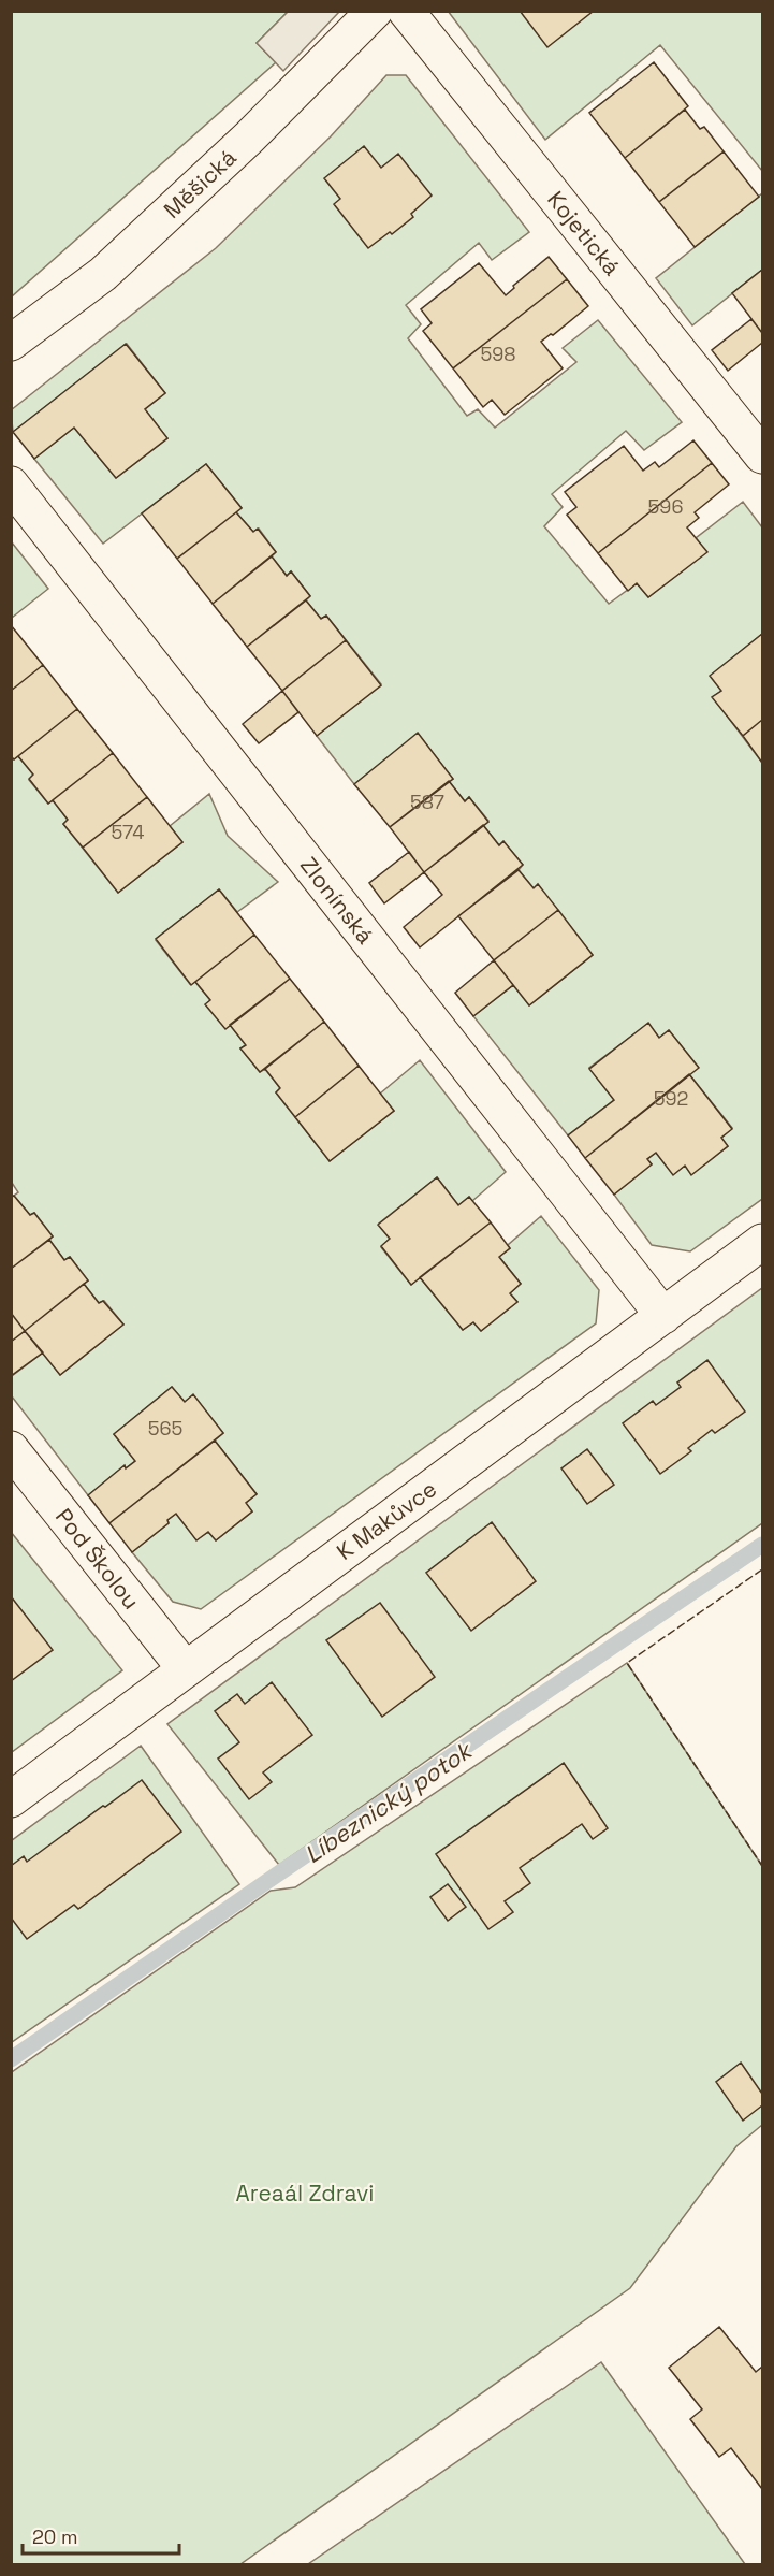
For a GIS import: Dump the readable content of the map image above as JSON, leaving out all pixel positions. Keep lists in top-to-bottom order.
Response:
{
  "streets": {
    "street": [
      "Měšická",
      "Kojetická",
      "Zlonínská",
      "K Makůvce",
      "Pod Školou"
    ]
  },
  "crossings": [
    ["Zlonínská", "K Makůvce"],
    ["K Makůvce", "Pod Školou"]
  ],
  "water": ["Líbeznický potok"],
  "parks": ["Areaál Zdravi"],
  "house_numbers": [
    "598",
    "596",
    "587",
    "574",
    "592",
    "565"
  ],
  "scale_bar": "20 m"
}
